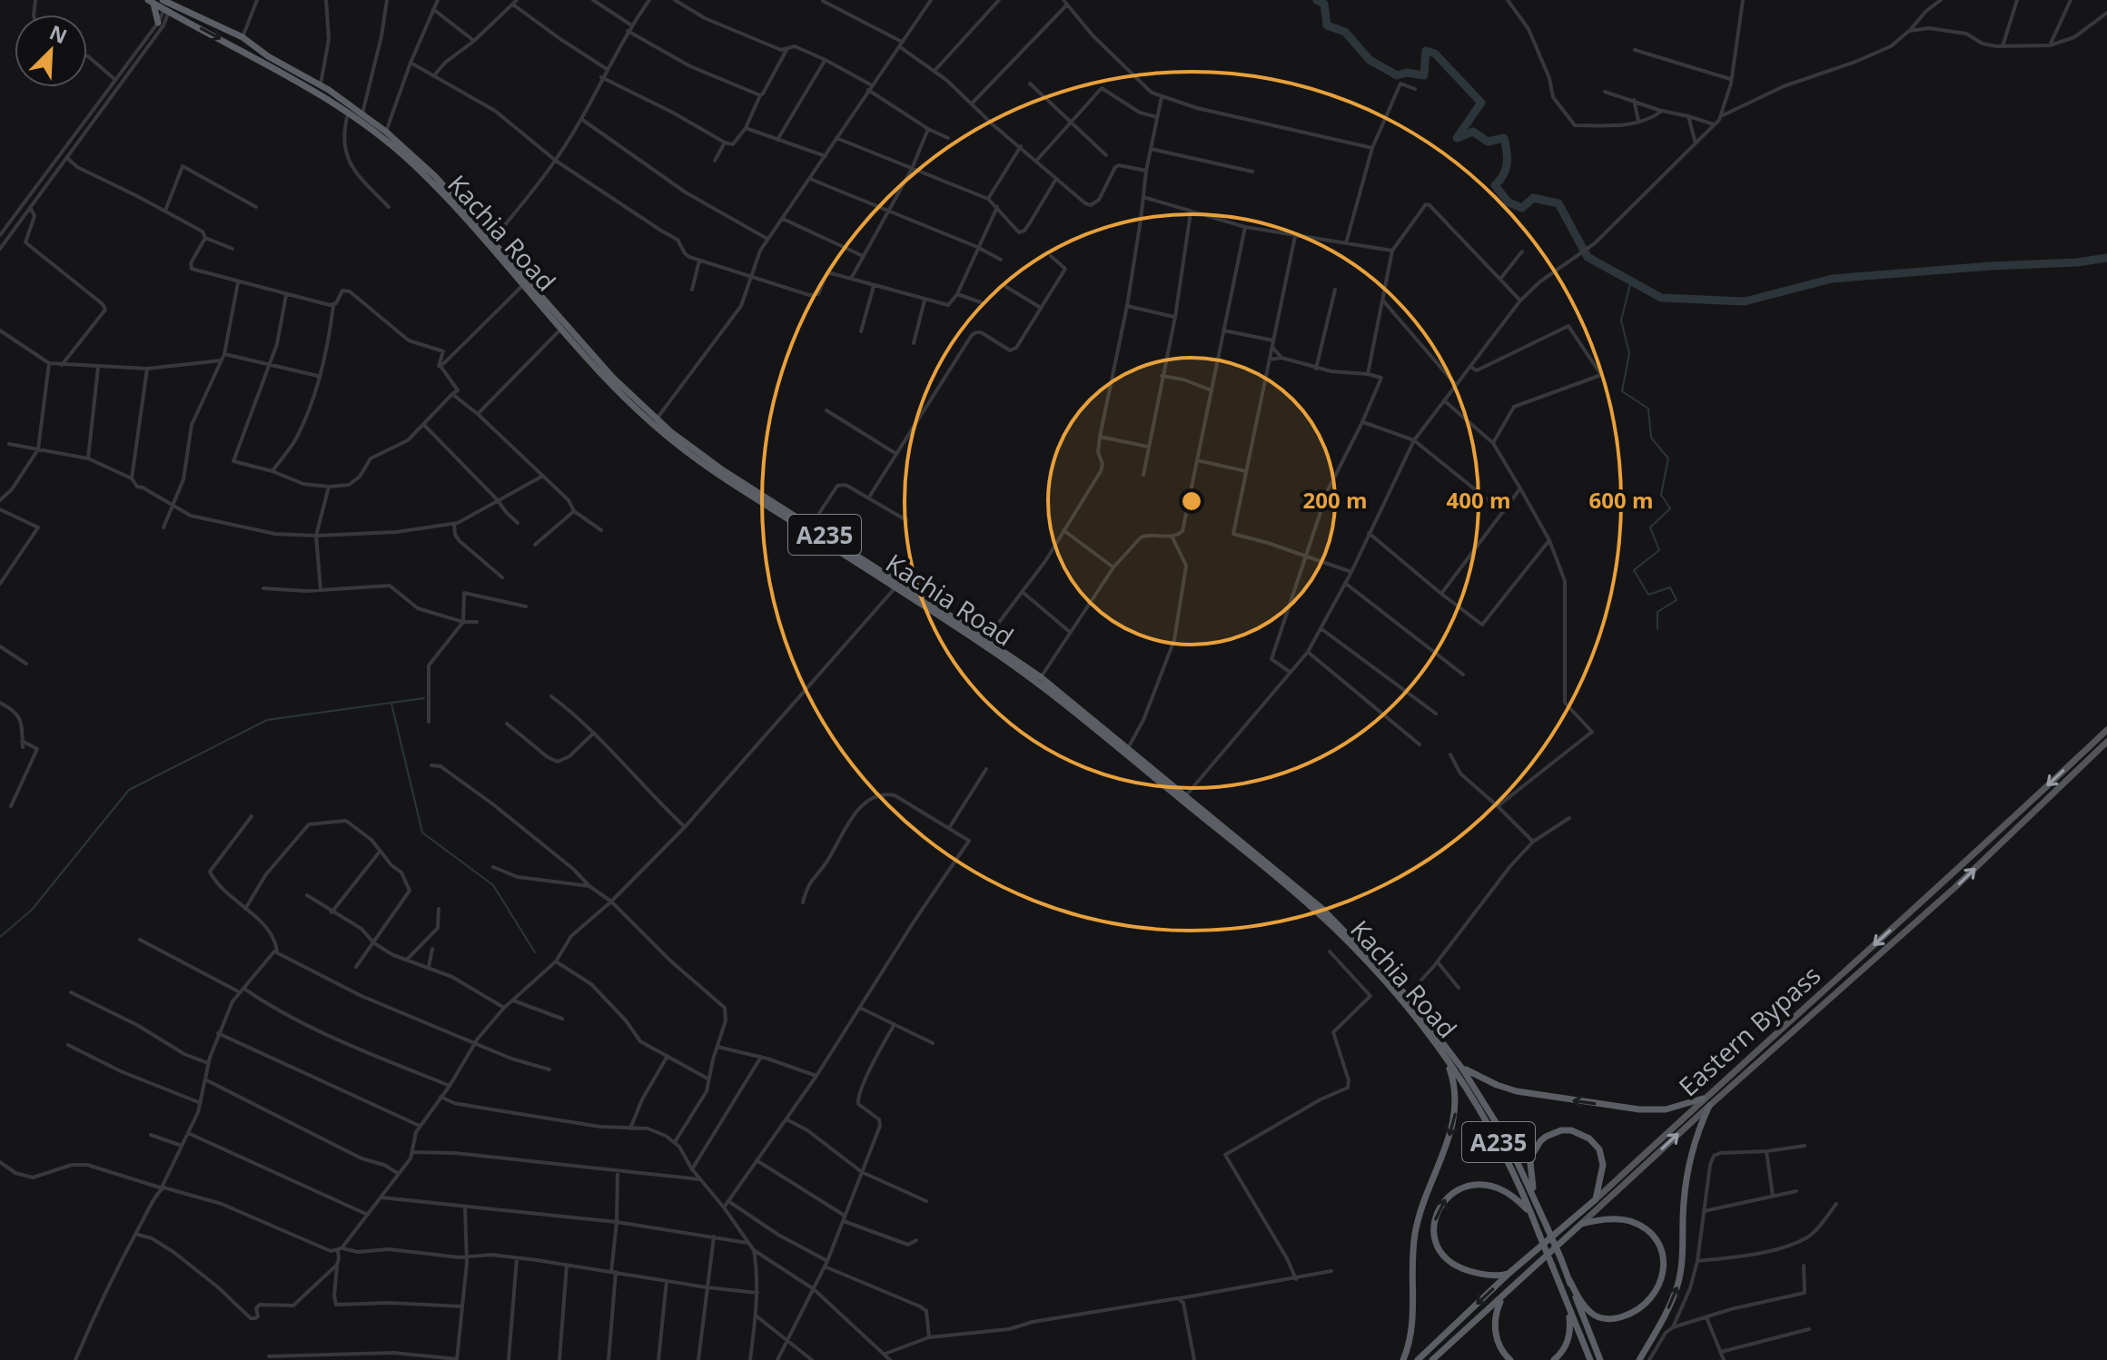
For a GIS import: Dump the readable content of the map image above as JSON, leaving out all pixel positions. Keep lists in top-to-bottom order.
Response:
{
  "streets": {
    "highway": ["Kachia Road", "A235", "Eastern Bypass"]
  },
  "crossings": [
    ["Kachia Road", "A235"]
  ],
  "north": "top right",
  "rings": ["200 m", "400 m", "600 m"]
}
